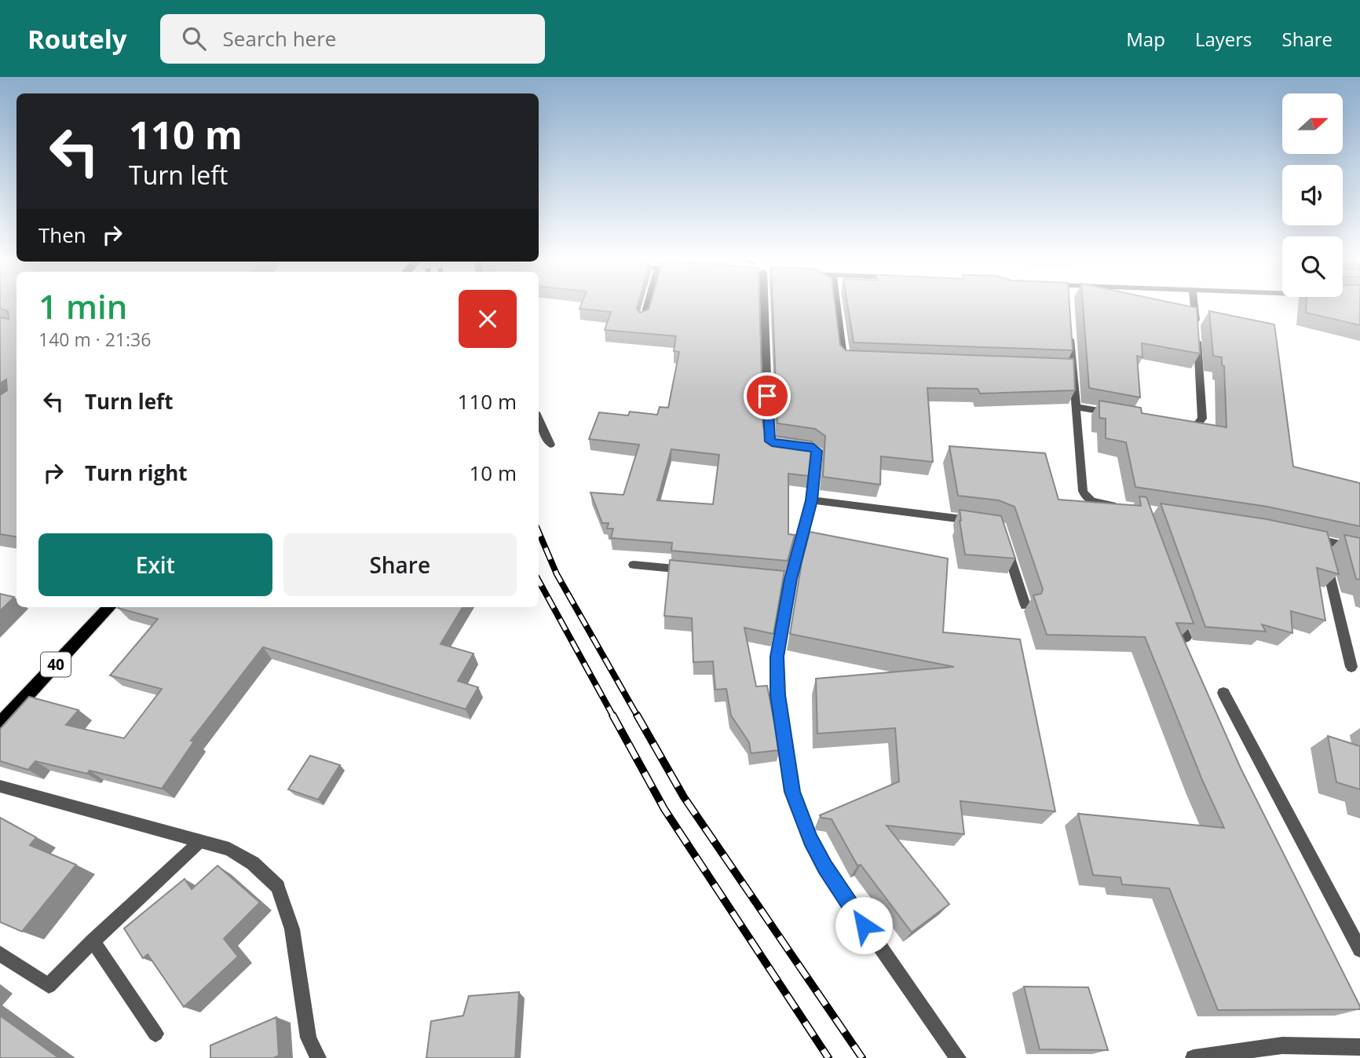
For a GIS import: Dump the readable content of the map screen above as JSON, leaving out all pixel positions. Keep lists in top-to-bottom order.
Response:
{
  "streets": {
    "main road": ["40"]
  },
  "north": "right",
  "page": {
    "header": "Routely",
    "search": "Search here",
    "nav": ["Map", "Layers", "Share"],
    "turn": ["110 m", "Turn left"],
    "then": "Then",
    "heading": ["1 min", "140 m · 21:36"],
    "list": [
      {
        "name": "Turn left",
        "value": "110 m"
      },
      {
        "name": "Turn right",
        "value": "10 m"
      }
    ],
    "buttons": ["Exit", "Share"]
  }
}
